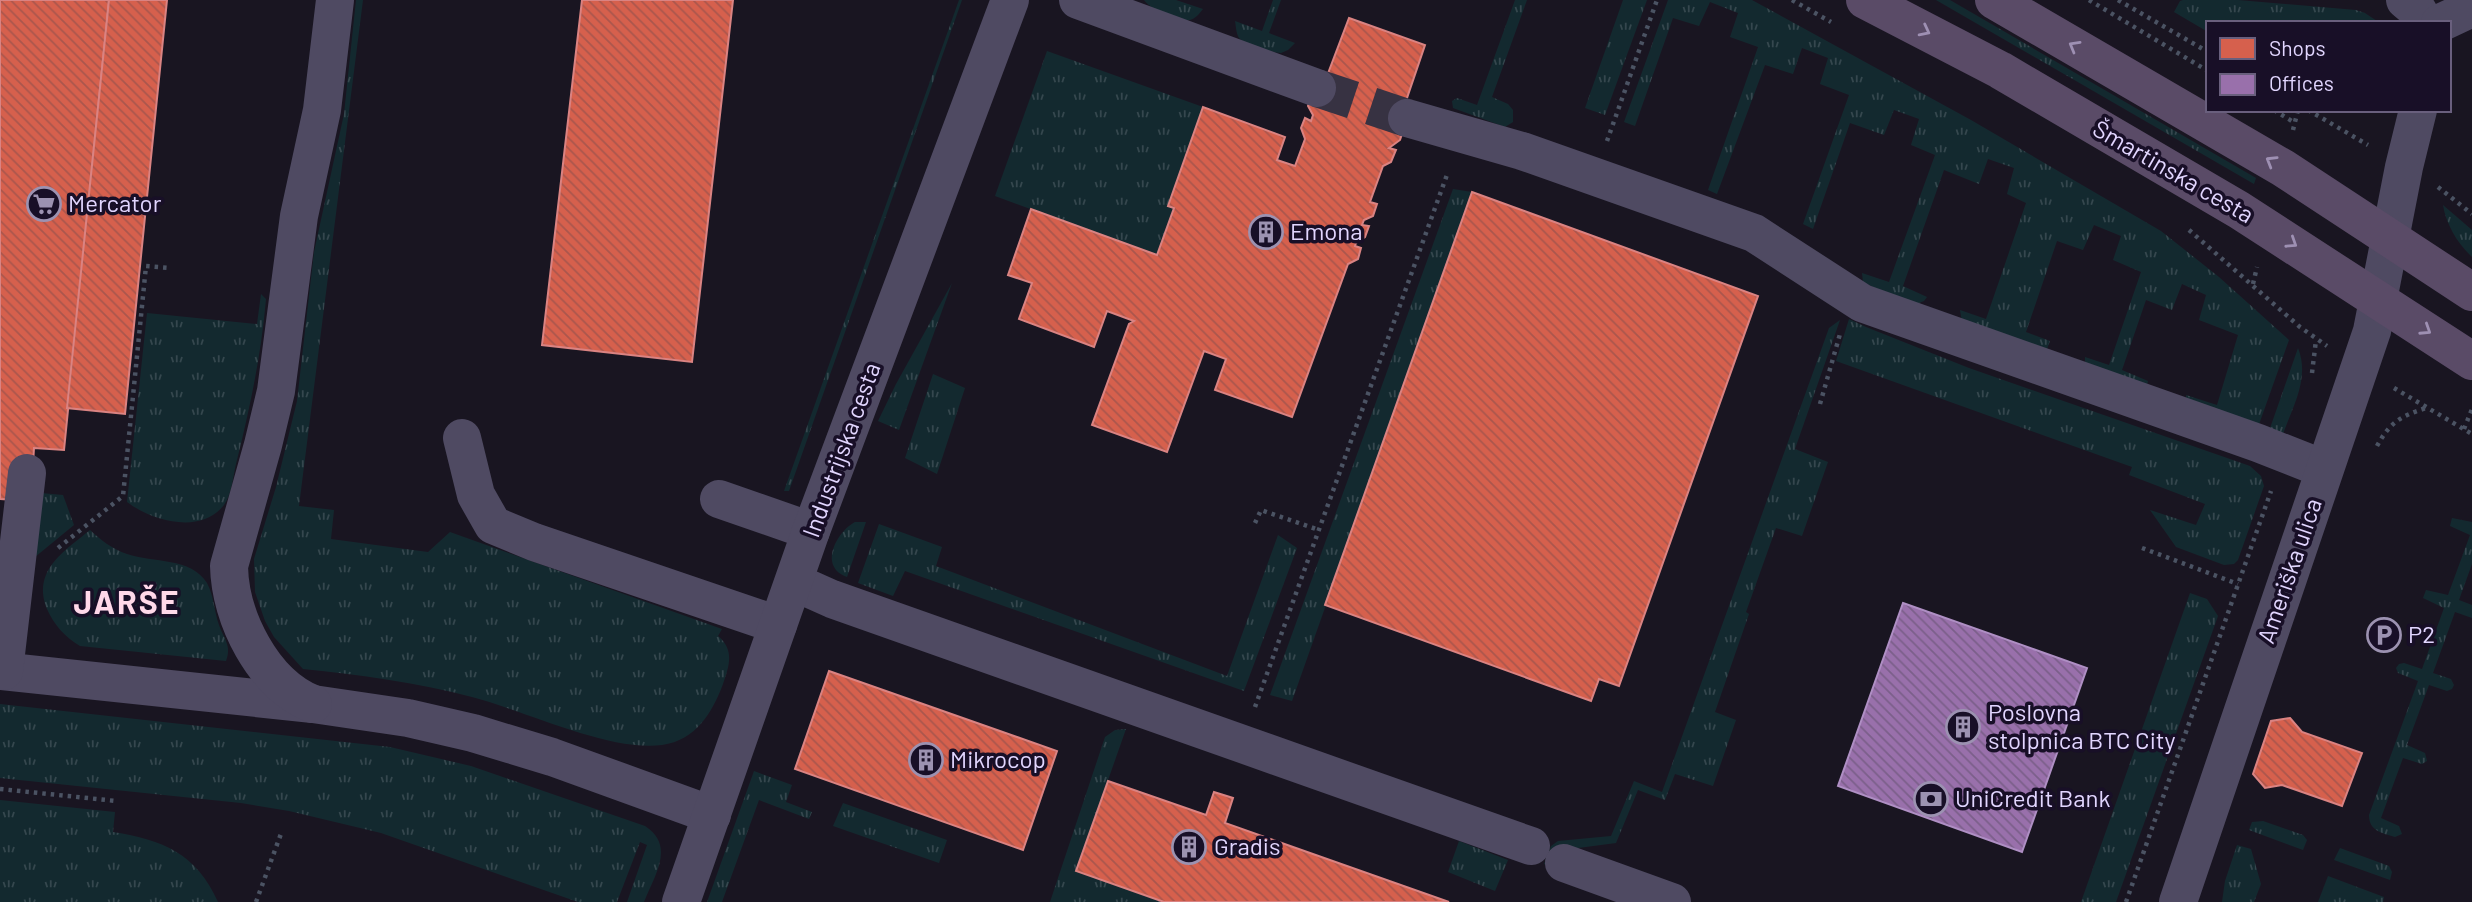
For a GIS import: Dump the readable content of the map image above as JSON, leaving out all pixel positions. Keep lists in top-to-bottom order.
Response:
{
  "streets": {
    "main road": ["Šmartinska cesta"],
    "street": ["Industrijska cesta", "Ameriška ulica"]
  },
  "crossings": [
    ["Šmartinska cesta", "Ameriška ulica"]
  ],
  "districts": ["JARŠE"],
  "places": {
    "supermarket": ["Mercator"],
    "building": [
      "Emona",
      "Poslovna stolpnica BTC City",
      "Mikrocop",
      "Gradis"
    ],
    "parking": ["P2"],
    "bank": ["UniCredit Bank"]
  },
  "legend": ["Shops", "Offices"]
}
